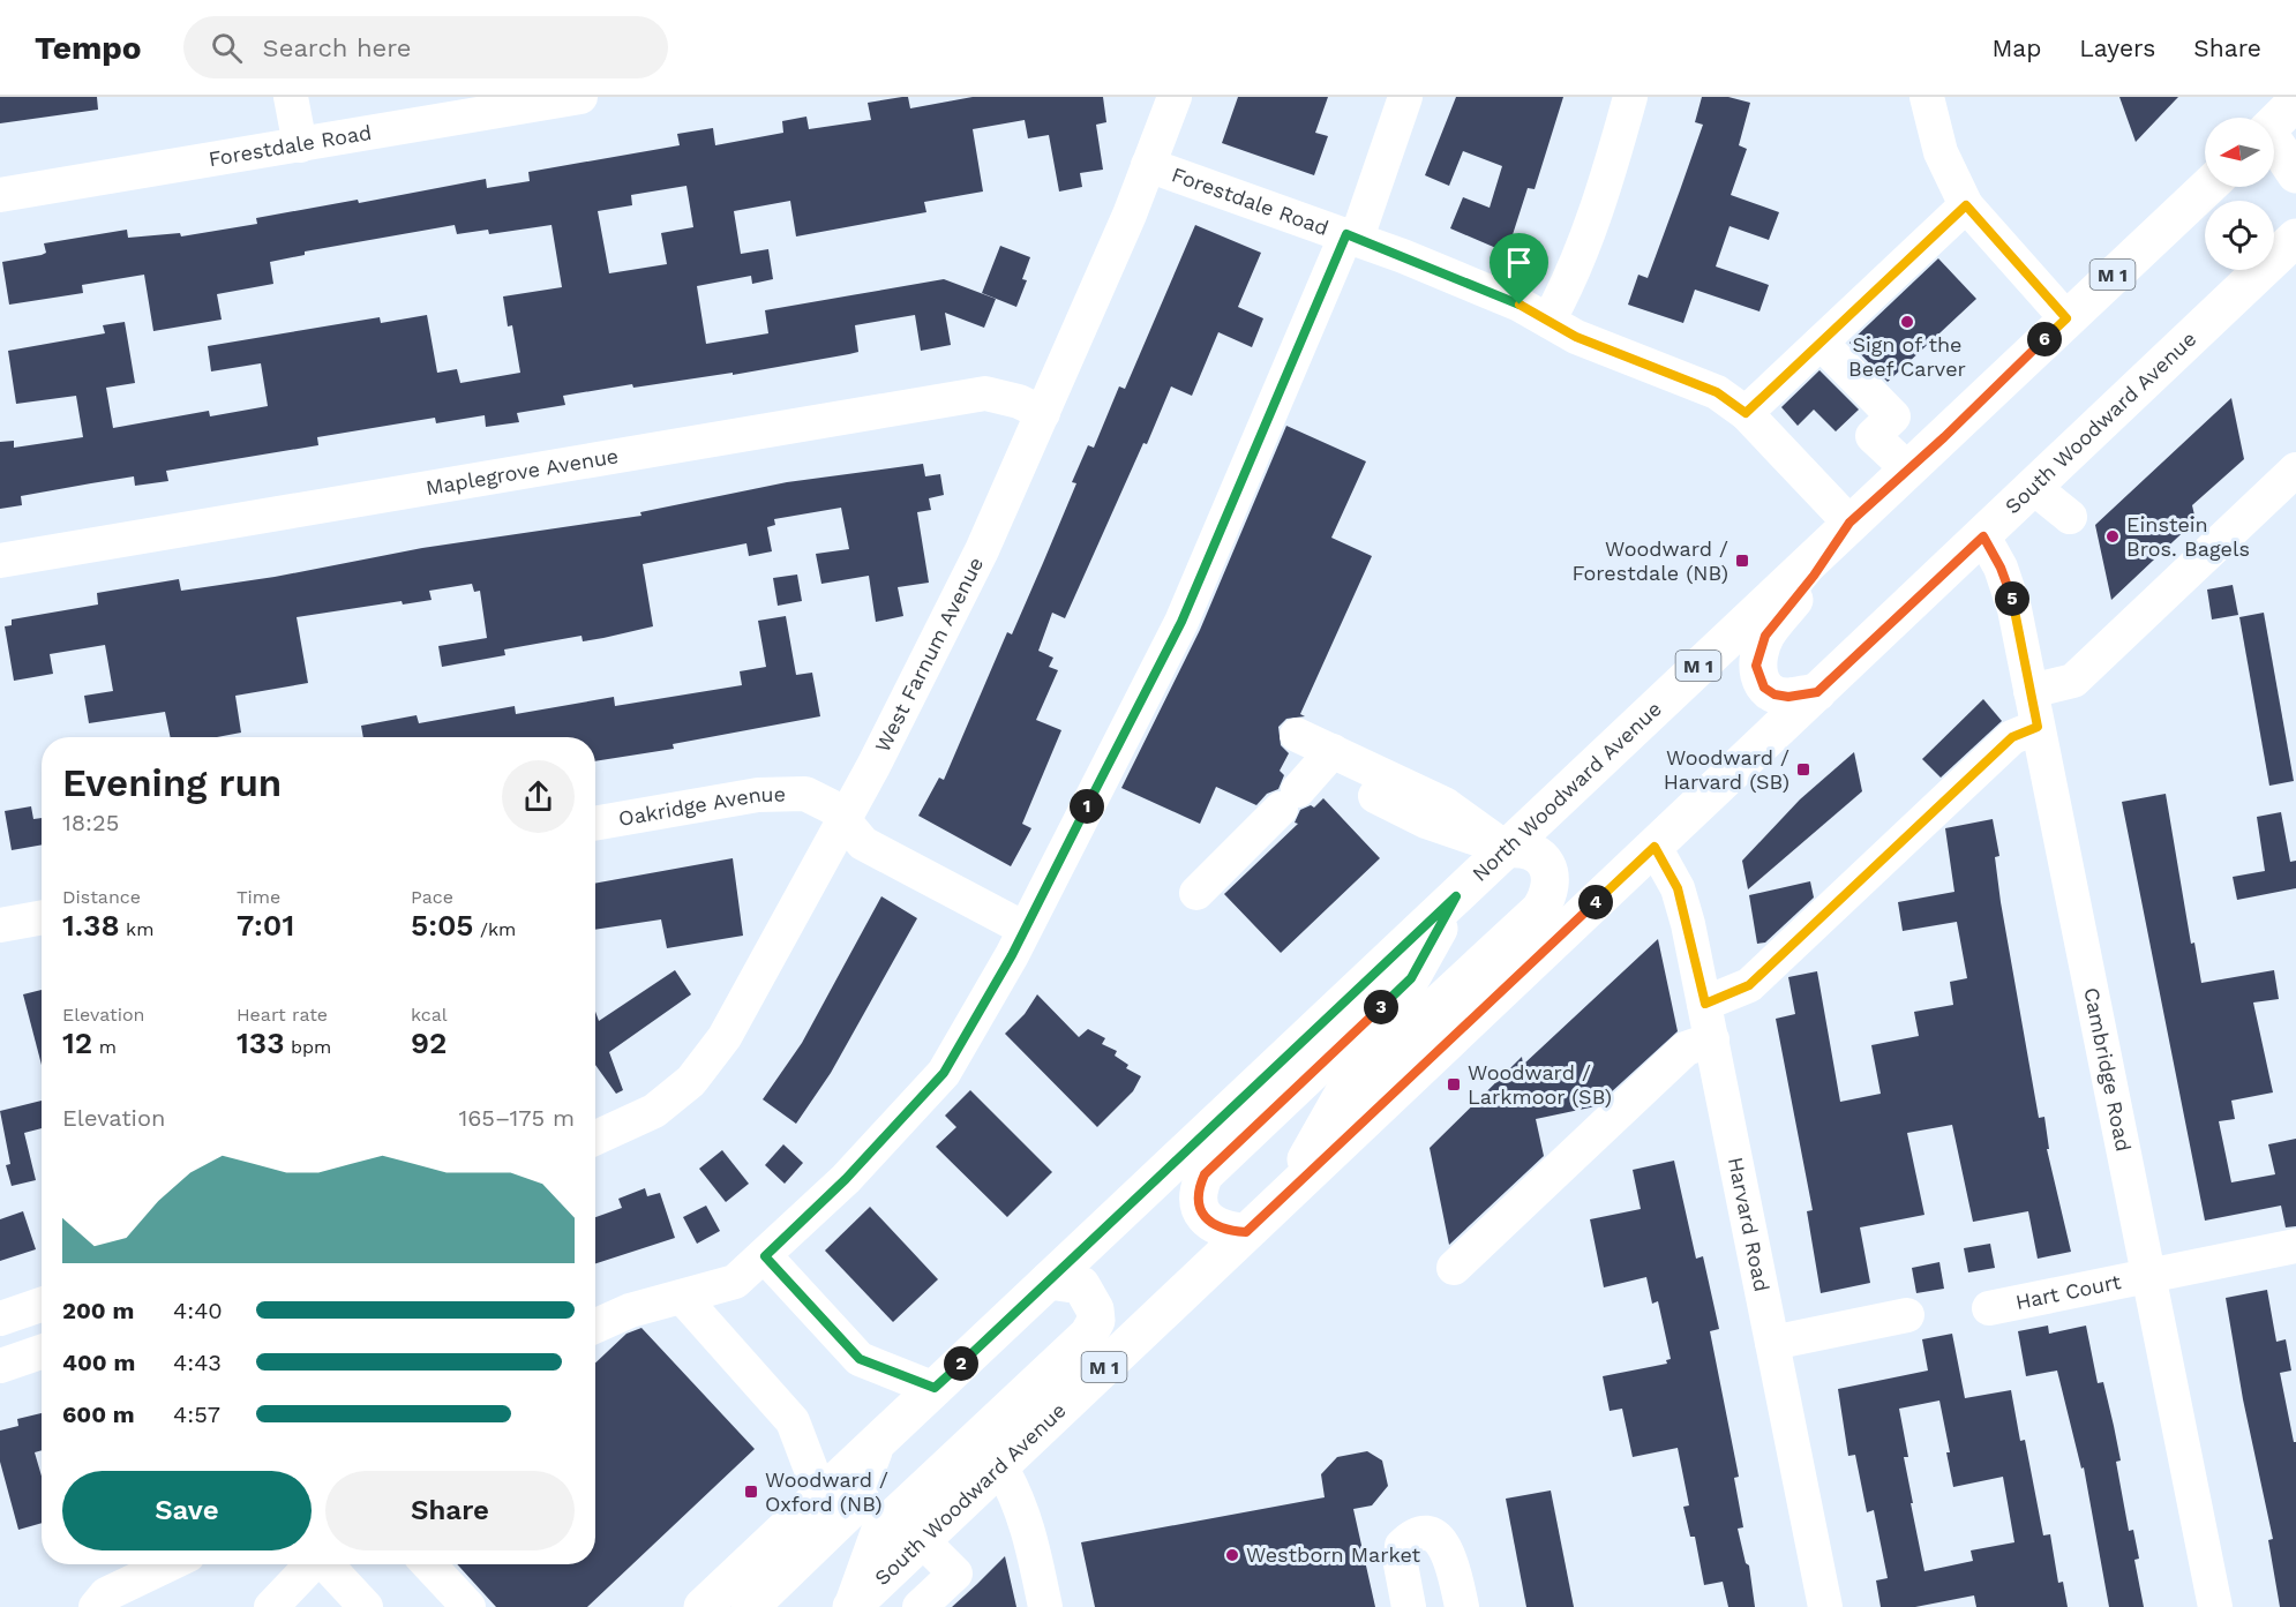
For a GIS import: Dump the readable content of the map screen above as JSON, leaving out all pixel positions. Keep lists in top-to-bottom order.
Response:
{
  "streets": {
    "main road": ["M 1", "South Woodward Avenue", "North Woodward Avenue"],
    "street": [
      "Forestdale Road",
      "Maplegrove Avenue",
      "West Farnum Avenue",
      "Oakridge Avenue",
      "Cambridge Road",
      "Harvard Road",
      "Hart Court"
    ]
  },
  "crossings": [
    ["Forestdale Road", "West Farnum Avenue"],
    ["Forestdale Road", "North Woodward Avenue"],
    ["South Woodward Avenue", "Cambridge Road"],
    ["South Woodward Avenue", "Harvard Road"],
    ["Maplegrove Avenue", "West Farnum Avenue"],
    ["West Farnum Avenue", "Oakridge Avenue"],
    ["Cambridge Road", "Hart Court"]
  ],
  "places": {
    "other": ["Sign of the Beef Carver", "Einstein Bros. Bagels", "Westborn Market"],
    "transit": [
      "Woodward / Forestdale (NB)",
      "Woodward / Harvard (SB)",
      "Woodward / Larkmoor (SB)",
      "Woodward / Oxford (NB)"
    ]
  },
  "north": "left",
  "page": {
    "header": "Tempo",
    "search": "Search here",
    "nav": ["Map", "Layers", "Share"],
    "pins": [
      "6",
      "5",
      "1",
      "4",
      "3",
      "2"
    ],
    "heading": ["Evening run", "18:25"],
    "stats": [
      ["Distance", "1.38 km"],
      ["Time", "7:01"],
      ["Pace", "5:05 /km"],
      ["Elevation", "12 m"],
      ["Heart rate", "133 bpm"],
      ["kcal", "92"]
    ],
    "chart": ["Elevation", "165–175 m"],
    "list": [
      {
        "name": "200 m",
        "note": "4:40"
      },
      {
        "name": "400 m",
        "note": "4:43"
      },
      {
        "name": "600 m",
        "note": "4:57"
      }
    ],
    "buttons": ["Save", "Share"]
  }
}
